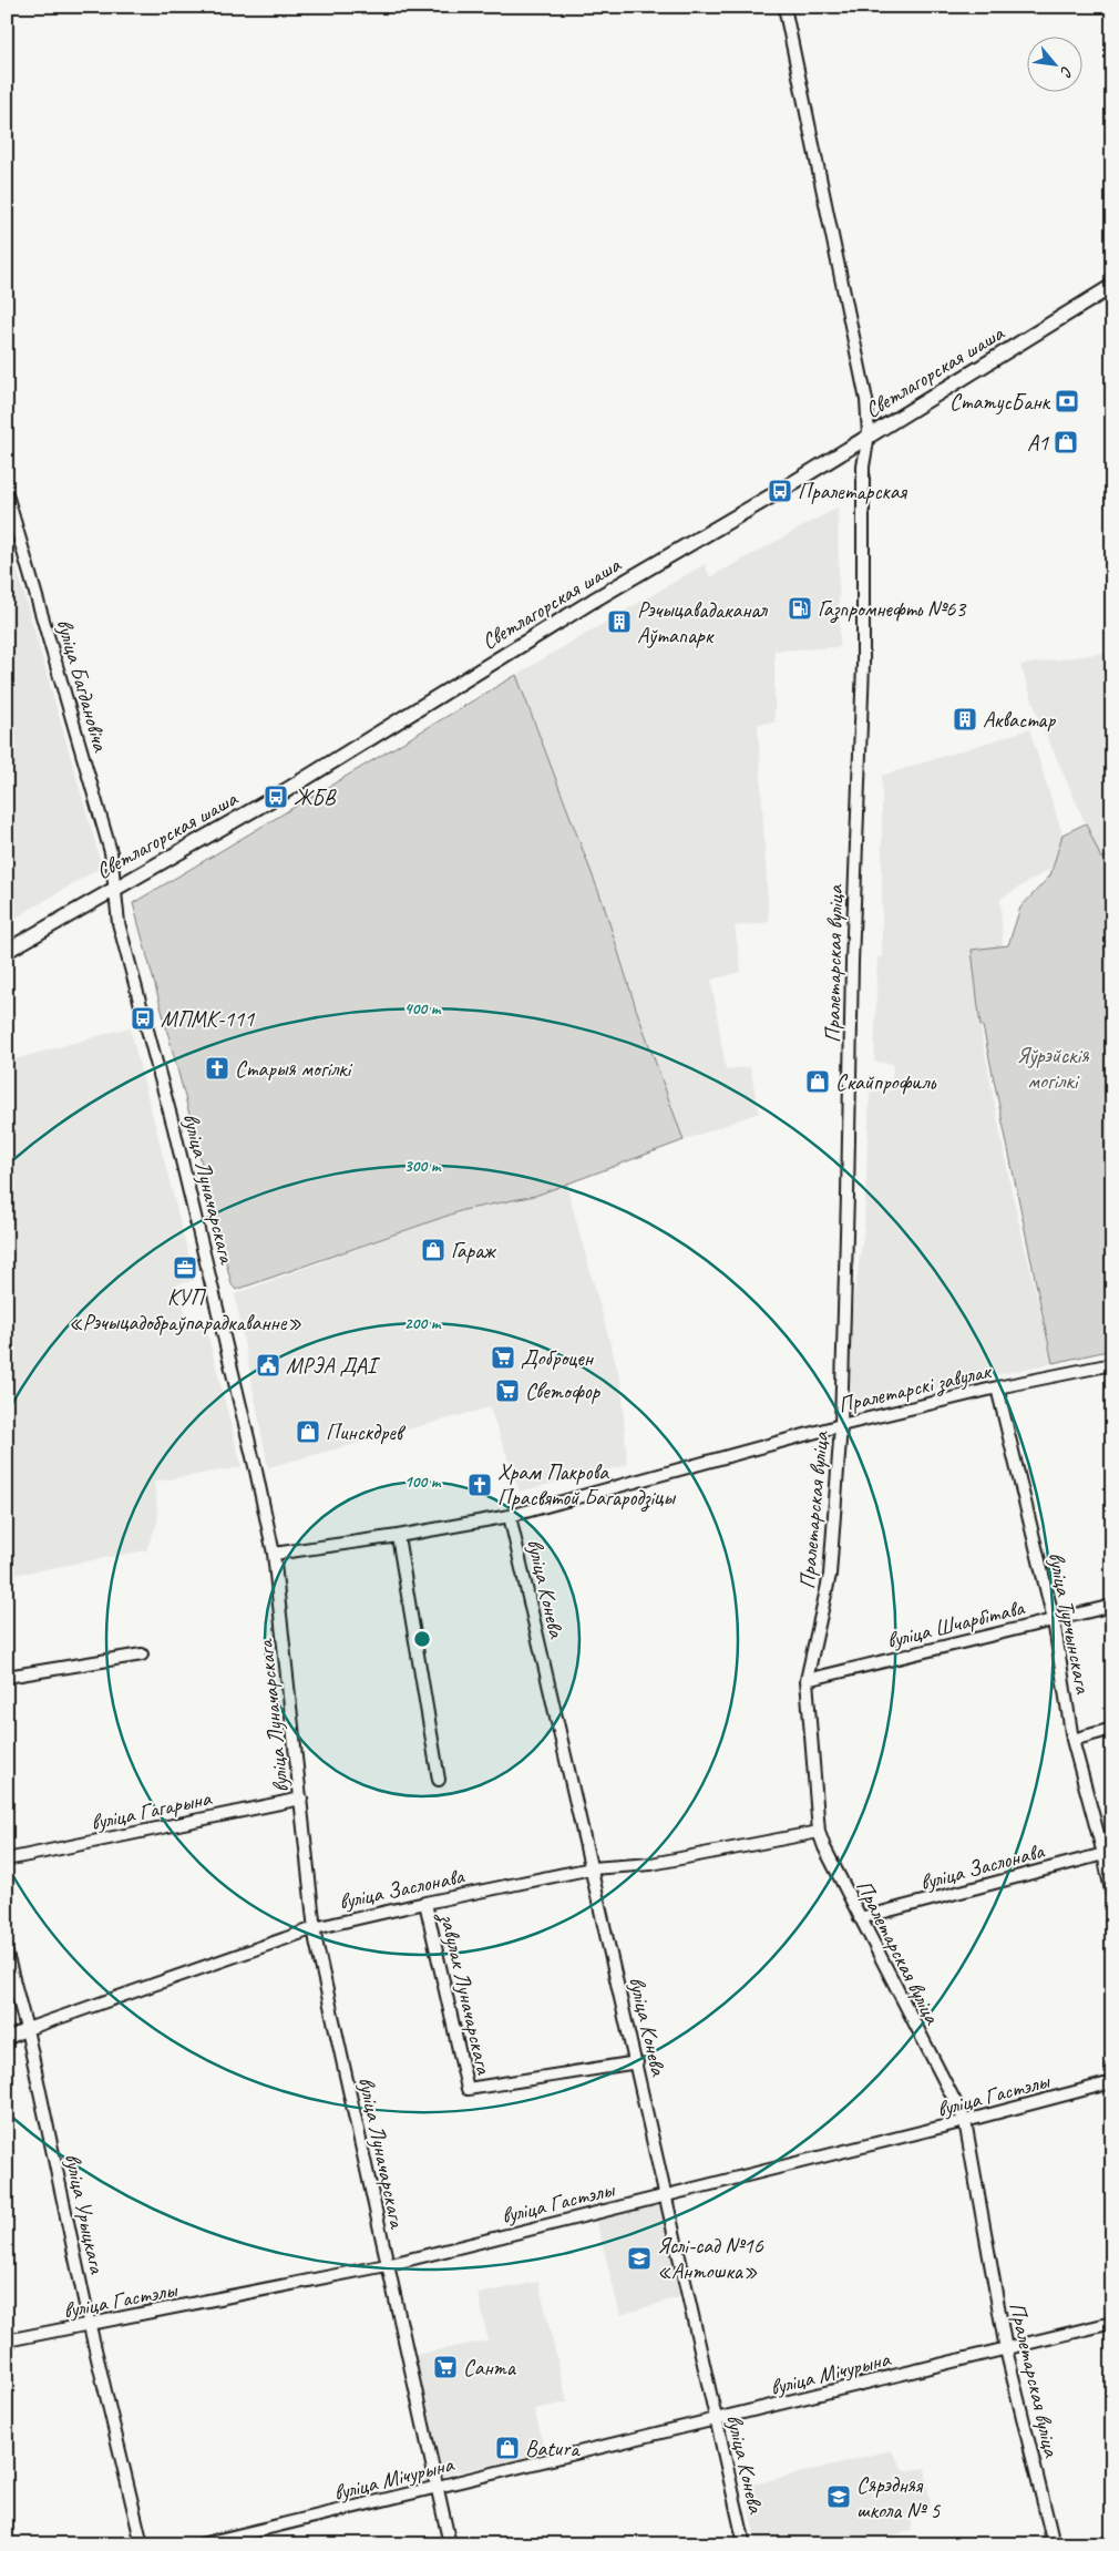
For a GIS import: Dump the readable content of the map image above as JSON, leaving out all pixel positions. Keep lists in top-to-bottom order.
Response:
{
  "streets": {
    "main road": ["Светлагорская шаша"],
    "street": [
      "вуліца Багдановіча",
      "Пралетарская вуліца",
      "вуліца Луначарскага",
      "Пралетарскі завулак",
      "вуліца Конева",
      "вуліца Турчынскага",
      "вуліца Шчарбітава",
      "вуліца Гагарына",
      "вуліца Заслонава",
      "завулак Луначарскага",
      "вуліца Гастэлы",
      "вуліца Урыцкага",
      "вуліца Мічурына"
    ]
  },
  "crossings": [
    ["Светлагорская шаша", "вуліца Багдановіча"],
    ["Светлагорская шаша", "Пралетарская вуліца"],
    ["Светлагорская шаша", "вуліца Луначарскага"],
    ["вуліца Багдановіча", "вуліца Луначарскага"],
    ["Пралетарская вуліца", "Пралетарскі завулак"],
    ["Пралетарская вуліца", "вуліца Шчарбітава"],
    ["Пралетарская вуліца", "вуліца Заслонава"],
    ["Пралетарская вуліца", "вуліца Гастэлы"],
    ["Пралетарская вуліца", "вуліца Мічурына"],
    ["вуліца Луначарскага", "Пралетарскі завулак"],
    ["вуліца Луначарскага", "вуліца Гагарына"],
    ["вуліца Луначарскага", "вуліца Заслонава"],
    ["вуліца Луначарскага", "вуліца Гастэлы"],
    ["вуліца Луначарскага", "вуліца Мічурына"],
    ["Пралетарскі завулак", "вуліца Конева"],
    ["Пралетарскі завулак", "вуліца Турчынскага"],
    ["вуліца Конева", "вуліца Заслонава"],
    ["вуліца Конева", "завулак Луначарскага"],
    ["вуліца Конева", "вуліца Гастэлы"],
    ["вуліца Конева", "вуліца Мічурына"],
    ["вуліца Турчынскага", "вуліца Шчарбітава"],
    ["вуліца Турчынскага", "вуліца Заслонава"],
    ["вуліца Заслонава", "завулак Луначарскага"],
    ["вуліца Заслонава", "вуліца Урыцкага"],
    ["вуліца Гастэлы", "вуліца Урыцкага"]
  ],
  "parks": ["Яўрэйскія могілкі"],
  "places": {
    "bank": ["СтатусБанк"],
    "shop": [
      "A1",
      "Скайпрофиль",
      "Гараж",
      "Пинскдрев",
      "Batura"
    ],
    "bus stop": ["Пралетарская", "ЖБВ", "МПМК-111"],
    "fuel station": ["Газпромнефть №63"],
    "building": ["Рэчыцавадаканал Аўтапарк", "Аквастар"],
    "church": ["Старыя могілкі", "Храм Пакрова Прасвятой Багародзіцы"],
    "office": ["КУП «Рэчыцадобраўпарадкаванне»"],
    "supermarket": ["Доброцен", "Светофор", "Санта"],
    "public building": ["МРЭА ДАІ"],
    "school or university": ["Яслі-сад №16 «Антошка»", "Сярэдняя школа № 5"]
  },
  "north": "bottom right",
  "rings": [
    "400 m",
    "300 m",
    "200 m",
    "100 m"
  ]
}
